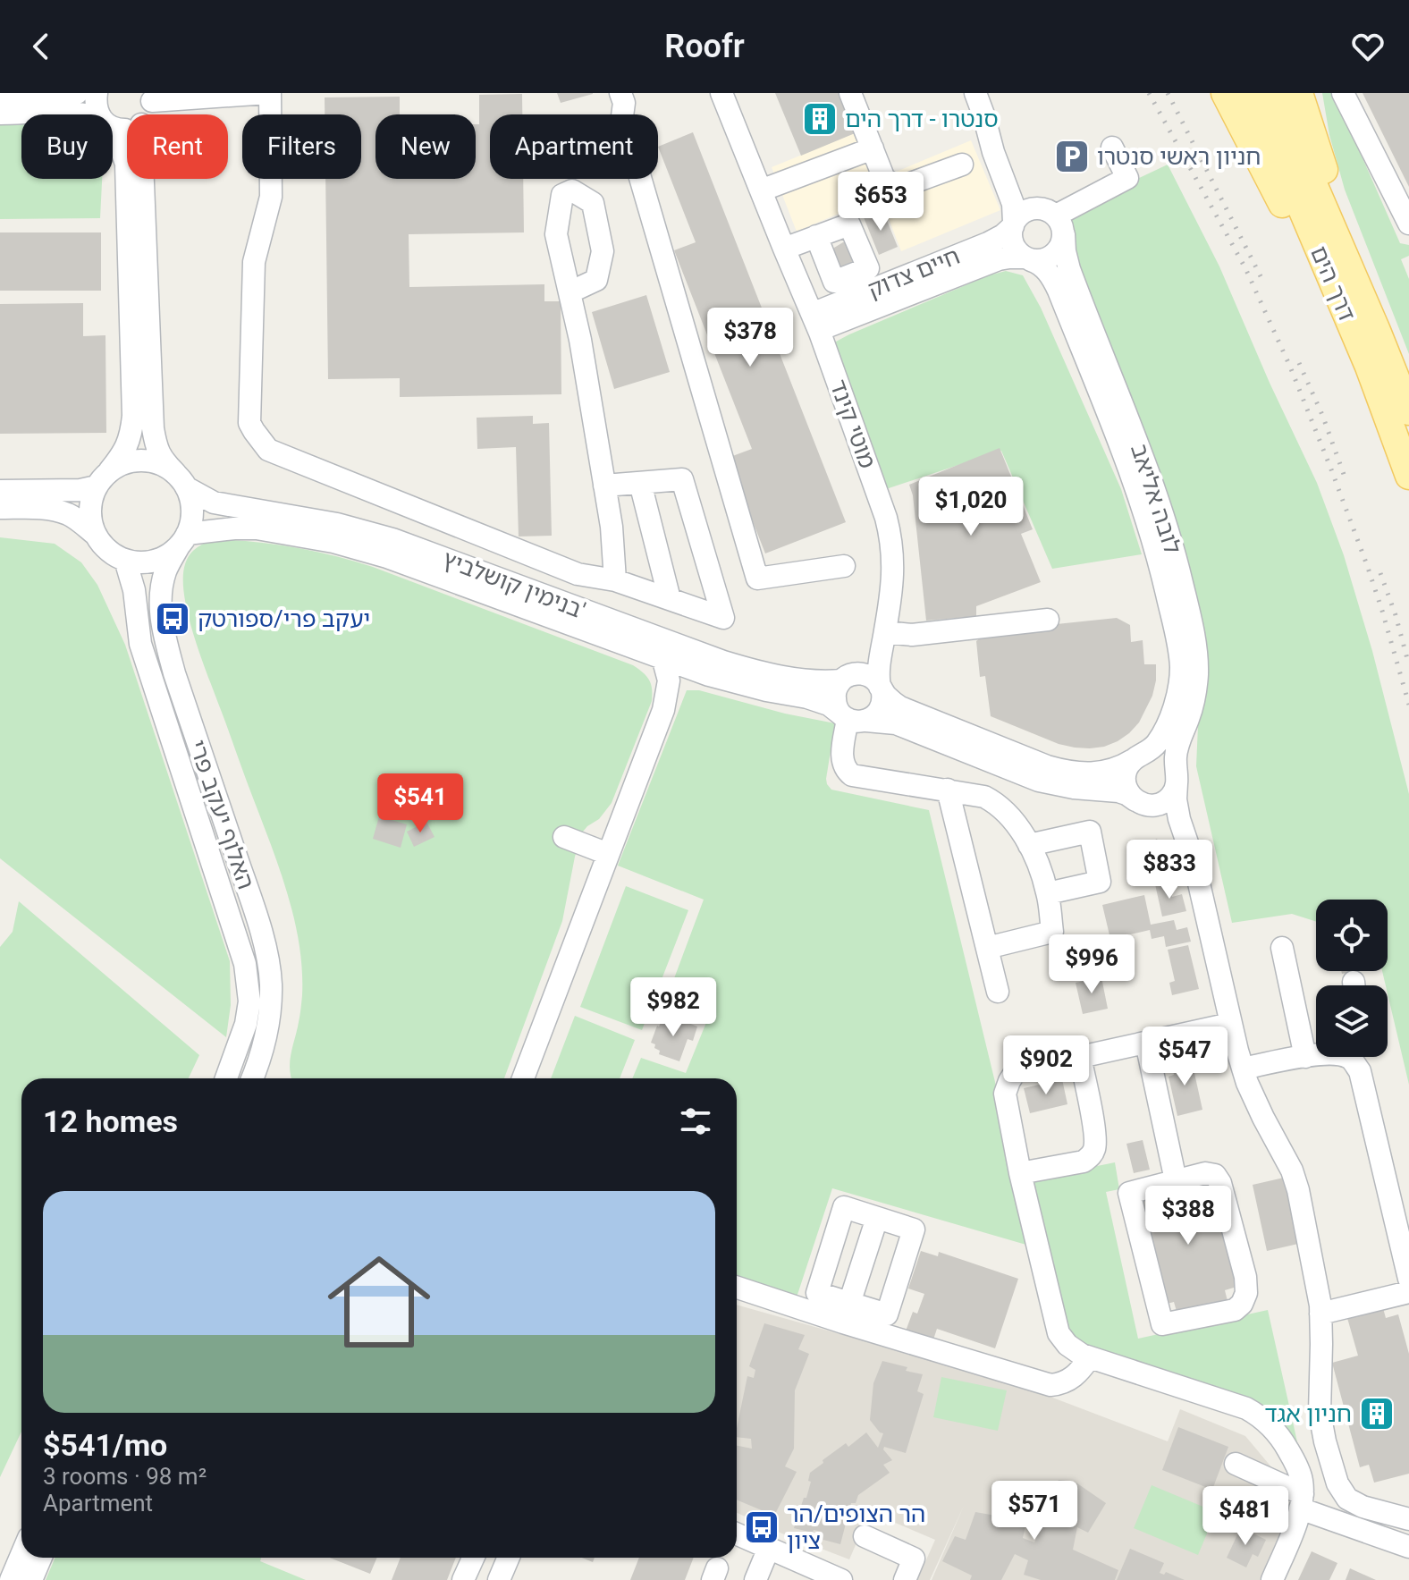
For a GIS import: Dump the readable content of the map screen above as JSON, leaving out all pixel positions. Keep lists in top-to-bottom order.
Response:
{
  "streets": {
    "main road": ["דרך הים"],
    "street": [
      "חיים צדוק",
      "מוטי קינד",
      "לובה אליאב",
      "בנימין קושלביץ'",
      "האלוף יעקב פרי"
    ]
  },
  "crossings": [
    ["חיים צדוק", "מוטי קינד"],
    ["חיים צדוק", "לובה אליאב"],
    ["מוטי קינד", "בנימין קושלביץ'"],
    ["לובה אליאב", "בנימין קושלביץ'"],
    ["בנימין קושלביץ'", "האלוף יעקב פרי"]
  ],
  "places": {
    "building": ["סנטרו - דרך הים", "חניון אגד"],
    "parking": ["חניון ראשי סנטרו"],
    "bus stop": ["יעקב פרי/ספורטק", "הר הצופים/הר ציון"]
  },
  "page": {
    "header": "Roofr",
    "chip": [
      "Buy",
      "Rent",
      "Filters",
      "New",
      "Apartment"
    ],
    "price": [
      "$653",
      "$378",
      "$1,020",
      "$541",
      "$833",
      "$996",
      "$982",
      "$547",
      "$902",
      "$388",
      "$571",
      "$481"
    ],
    "heading": "12 homes",
    "list": [
      {
        "name": "$541/mo",
        "note": "3 rooms · 98 m² · Apartment"
      }
    ]
  }
}
